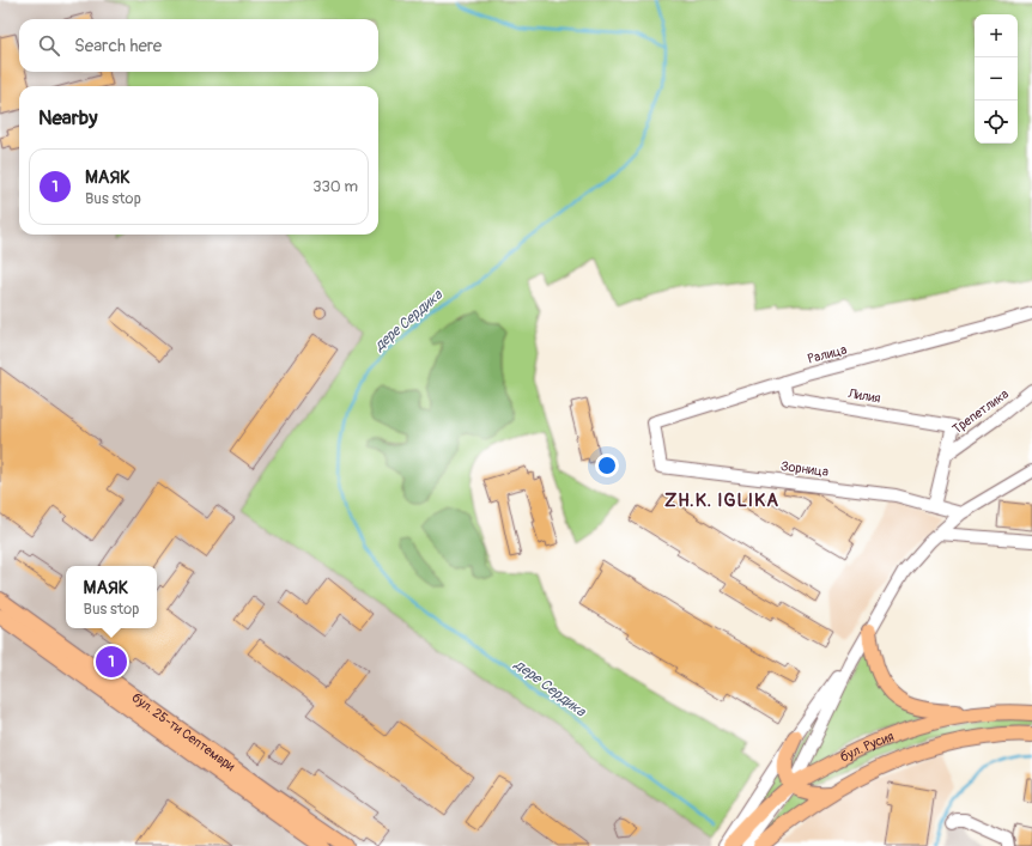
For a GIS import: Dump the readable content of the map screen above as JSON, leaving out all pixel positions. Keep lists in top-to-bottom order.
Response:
{
  "streets": {
    "main road": ["бул. 25-ти Септември", "бул. Русия"],
    "street": [
      "Ралица",
      "Лилия",
      "Трепетлика",
      "Зорница"
    ]
  },
  "crossings": [
    ["Ралица", "Лилия"],
    ["Ралица", "Зорница"],
    ["Лилия", "Трепетлика"],
    ["Трепетлика", "Зорница"]
  ],
  "districts": ["ZH.K. IGLIKA"],
  "water": ["дере Сердика"],
  "page": {
    "map_buttons": ["+", "−"],
    "search": "Search here",
    "heading": "Nearby",
    "list": [
      {
        "mark": "1",
        "name": "МАЯК",
        "note": "Bus stop",
        "value": "330 m"
      }
    ],
    "popup": ["МАЯК", "Bus stop"],
    "pins": "1"
  }
}
